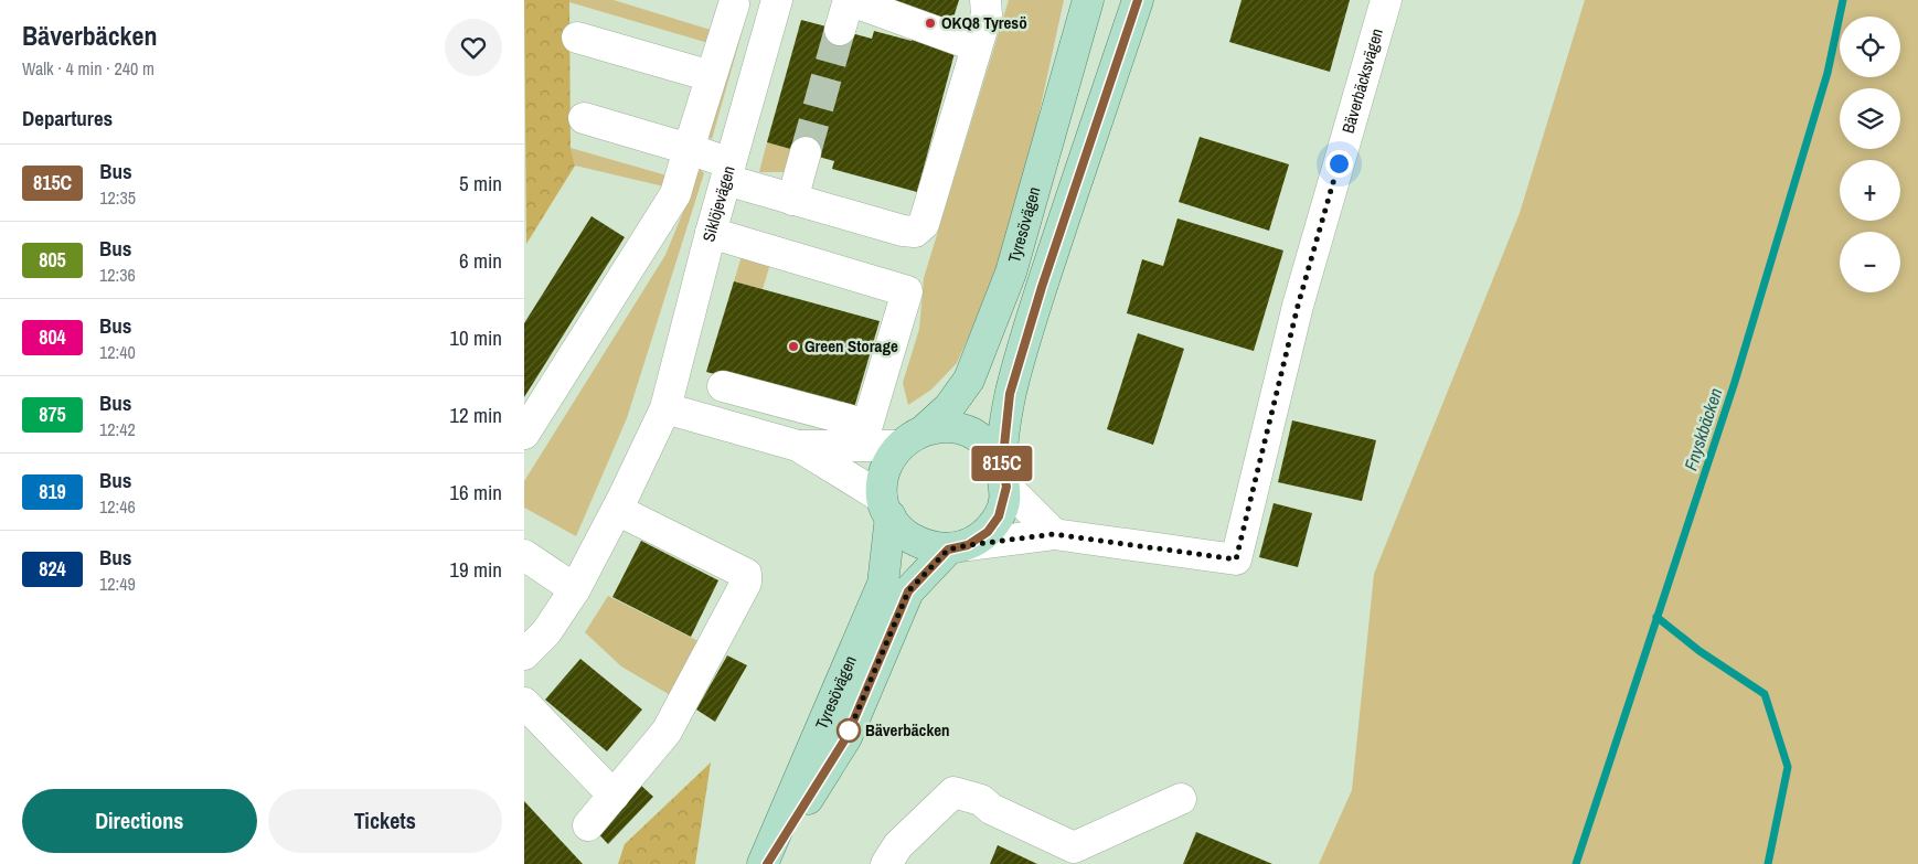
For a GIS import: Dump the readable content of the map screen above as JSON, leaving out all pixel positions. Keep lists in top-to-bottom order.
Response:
{
  "streets": {
    "main road": ["Tyresövägen"],
    "street": ["Bäverbäcksvägen", "Siklöjevägen"]
  },
  "crossings": [
    ["Bäverbäcksvägen", "Tyresövägen"]
  ],
  "water": ["Fnyskbäcken"],
  "places": ["OKQ8 Tyresö", "Green Storage", "Bäverbäcken"],
  "lines": ["bus line 815C"],
  "page": {
    "heading": [
      ["Bäverbäcken", "Walk · 4 min · 240 m"],
      "Departures"
    ],
    "on_map": "815C",
    "map_buttons": ["+", "−"],
    "list": [
      {
        "mark": "815C",
        "name": "Bus",
        "note": "12:35",
        "value": "5 min"
      },
      {
        "mark": "805",
        "name": "Bus",
        "note": "12:36",
        "value": "6 min"
      },
      {
        "mark": "804",
        "name": "Bus",
        "note": "12:40",
        "value": "10 min"
      },
      {
        "mark": "875",
        "name": "Bus",
        "note": "12:42",
        "value": "12 min"
      },
      {
        "mark": "819",
        "name": "Bus",
        "note": "12:46",
        "value": "16 min"
      },
      {
        "mark": "824",
        "name": "Bus",
        "note": "12:49",
        "value": "19 min"
      }
    ],
    "buttons": ["Directions", "Tickets"]
  }
}
